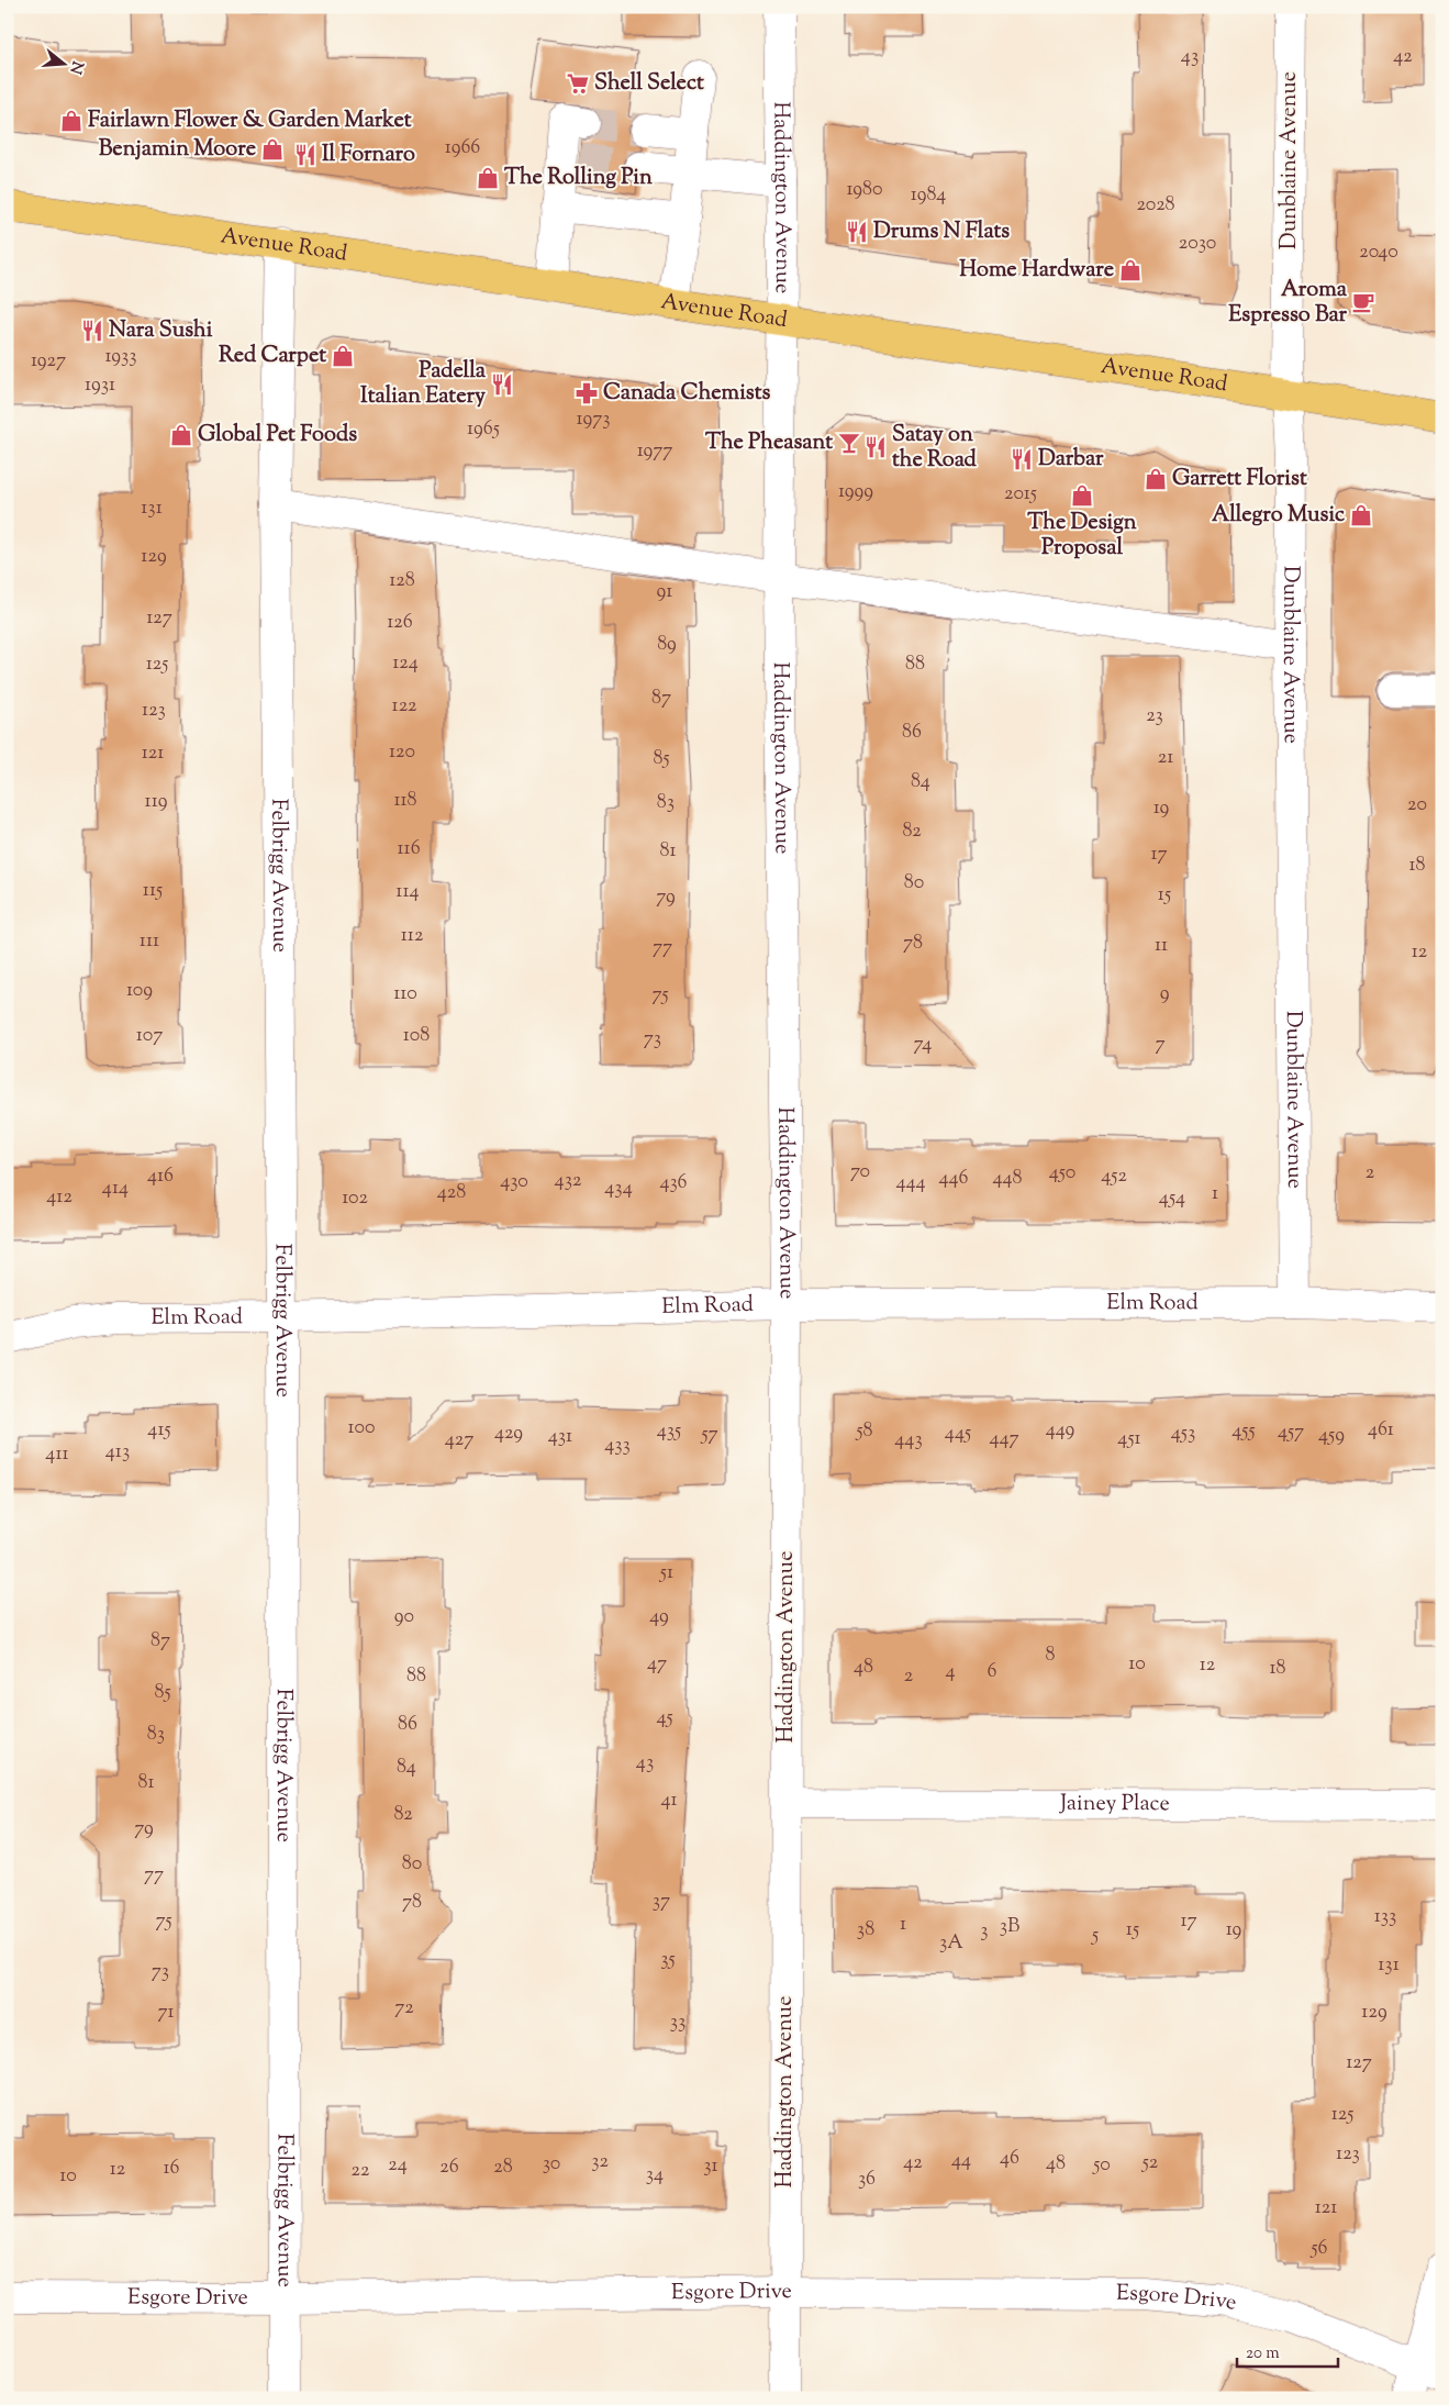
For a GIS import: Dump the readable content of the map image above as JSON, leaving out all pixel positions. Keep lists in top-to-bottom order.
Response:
{
  "streets": {
    "main road": ["Avenue Road"],
    "street": [
      "Dunblaine Avenue",
      "Haddington Avenue",
      "Felbrigg Avenue",
      "Elm Road",
      "Jainey Place",
      "Esgore Drive"
    ]
  },
  "crossings": [
    ["Dunblaine Avenue", "Avenue Road"],
    ["Dunblaine Avenue", "Elm Road"],
    ["Haddington Avenue", "Avenue Road"],
    ["Haddington Avenue", "Elm Road"],
    ["Haddington Avenue", "Jainey Place"],
    ["Haddington Avenue", "Esgore Drive"],
    ["Avenue Road", "Felbrigg Avenue"],
    ["Felbrigg Avenue", "Elm Road"],
    ["Felbrigg Avenue", "Esgore Drive"]
  ],
  "places": {
    "supermarket": ["Shell Select"],
    "shop": [
      "Fairlawn Flower & Garden Market",
      "Benjamin Moore",
      "The Rolling Pin",
      "Home Hardware",
      "Red Carpet",
      "Global Pet Foods",
      "Garrett Florist",
      "The Design Proposal",
      "Allegro Music"
    ],
    "restaurant": [
      "Il Fornaro",
      "Drums N Flats",
      "Nara Sushi",
      "Padella Italian Eatery",
      "Satay on the Road",
      "Darbar"
    ],
    "cafe": ["Aroma Espresso Bar"],
    "pharmacy": ["Canada Chemists"],
    "bar": ["The Pheasant"]
  },
  "house_numbers": [
    "43",
    "42",
    "1966",
    "1980",
    "1984",
    "2028",
    "2030",
    "2040",
    "1933",
    "1927",
    "1931",
    "1973",
    "1965",
    "1977",
    "1999",
    "2015",
    "131",
    "129",
    "128",
    "91",
    "127",
    "126",
    "89",
    "124",
    "125",
    "88",
    "87",
    "122",
    "123",
    "23",
    "86",
    "120",
    "121",
    "21",
    "85",
    "84",
    "118",
    "119",
    "83",
    "20",
    "19",
    "82",
    "116",
    "81",
    "17",
    "18",
    "80",
    "115",
    "114",
    "15",
    "79",
    "112",
    "111",
    "78",
    "11",
    "77",
    "12",
    "109",
    "110",
    "9",
    "75",
    "107",
    "108",
    "73",
    "74",
    "7",
    "70",
    "450",
    "2",
    "416",
    "452",
    "446",
    "448",
    "432",
    "430",
    "436",
    "444",
    "414",
    "434",
    "428",
    "1",
    "412",
    "102",
    "454",
    "100",
    "415",
    "449",
    "461",
    "435",
    "58",
    "455",
    "457",
    "429",
    "445",
    "453",
    "57",
    "459",
    "431",
    "447",
    "451",
    "427",
    "443",
    "433",
    "413",
    "411",
    "51",
    "90",
    "49",
    "87",
    "8",
    "47",
    "10",
    "12",
    "48",
    "18",
    "4",
    "6",
    "88",
    "2",
    "85",
    "45",
    "86",
    "83",
    "43",
    "84",
    "81",
    "41",
    "82",
    "79",
    "80",
    "77",
    "37",
    "78",
    "133",
    "75",
    "17",
    "1",
    "3B",
    "38",
    "15",
    "19",
    "3",
    "5",
    "3A",
    "35",
    "131",
    "73",
    "72",
    "71",
    "129",
    "33",
    "127",
    "125",
    "123",
    "46",
    "44",
    "32",
    "42",
    "52",
    "30",
    "48",
    "24",
    "50",
    "31",
    "26",
    "28",
    "16",
    "12",
    "22",
    "34",
    "10",
    "36",
    "121",
    "56"
  ],
  "scale_bar": "20 m",
  "north": "right"
}
